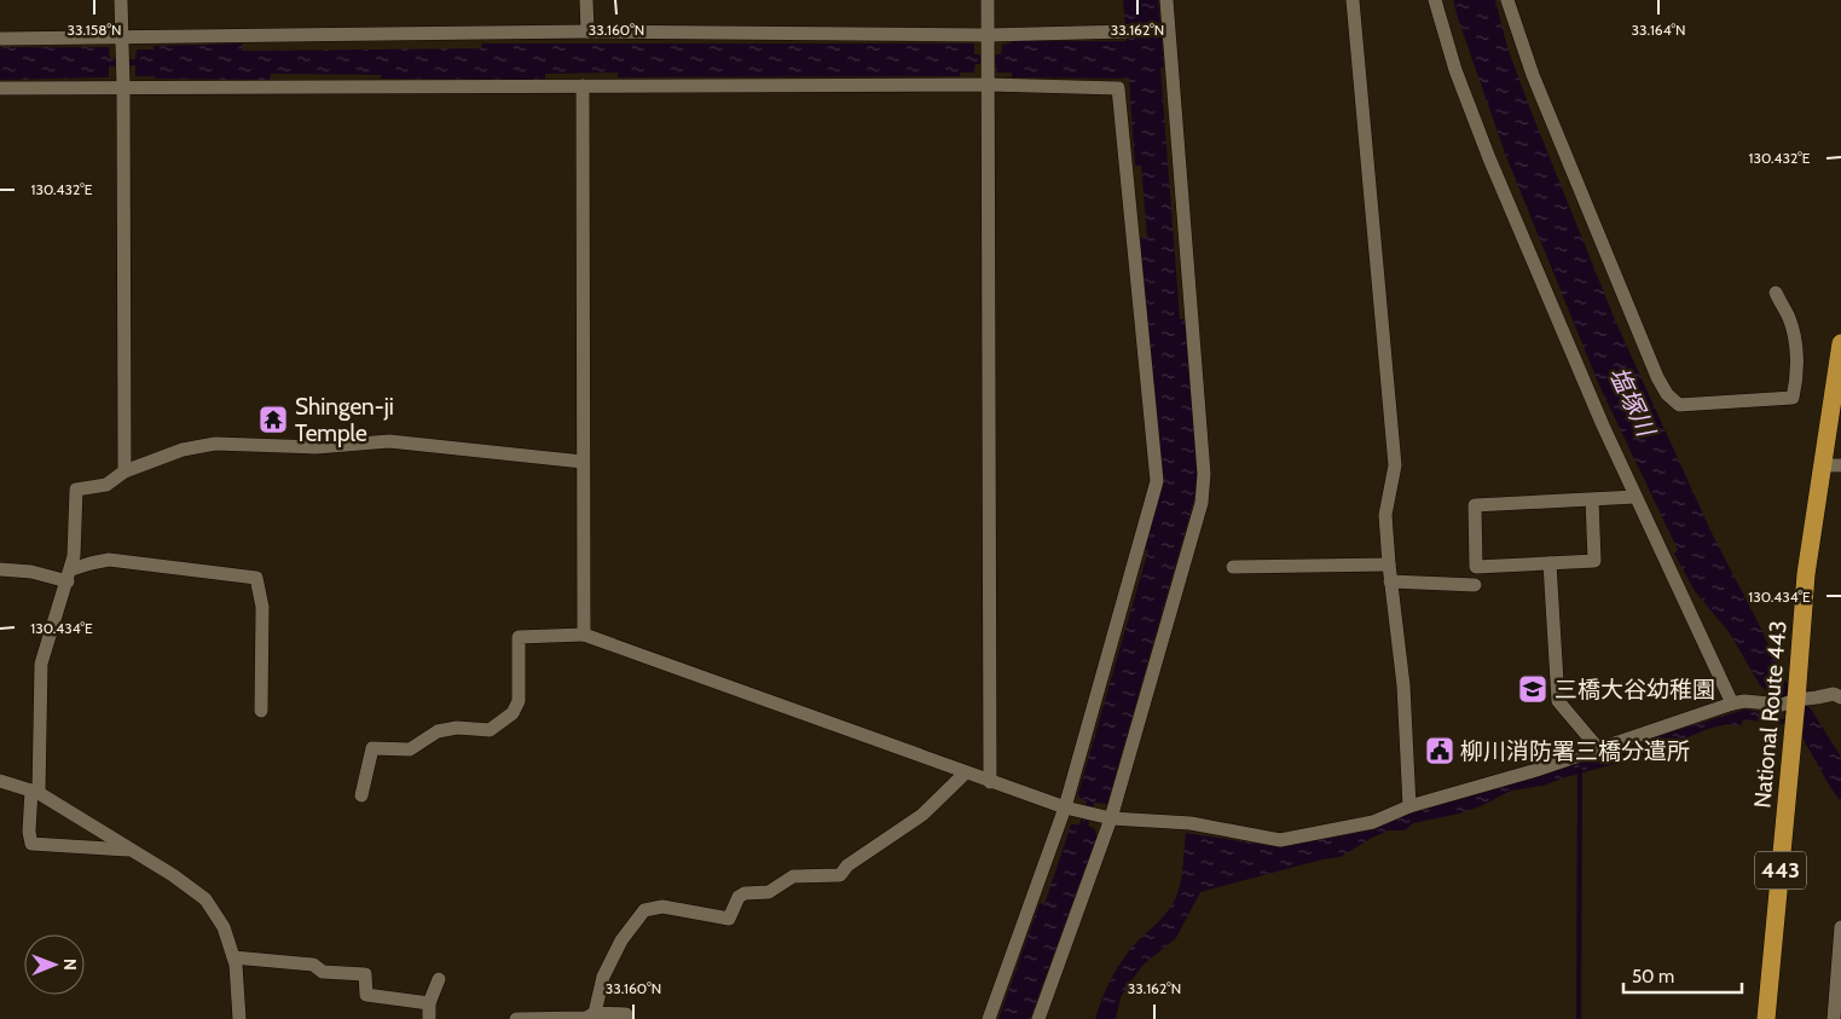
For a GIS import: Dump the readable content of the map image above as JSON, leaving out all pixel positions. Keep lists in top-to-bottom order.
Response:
{
  "streets": {
    "highway": ["National Route 443", "443"]
  },
  "water": ["塩塚川"],
  "places": {
    "temple": ["Shingen-ji Temple"],
    "school or university": ["三橋大谷幼稚園"],
    "public building": ["柳川消防署三橋分遣所"]
  },
  "scale_bar": "50 m",
  "north": "right",
  "coordinates": [
    "33.158°N",
    "33.160°N",
    "33.162°N",
    "33.164°N",
    "130.432°E",
    "130.434°E"
  ]
}
